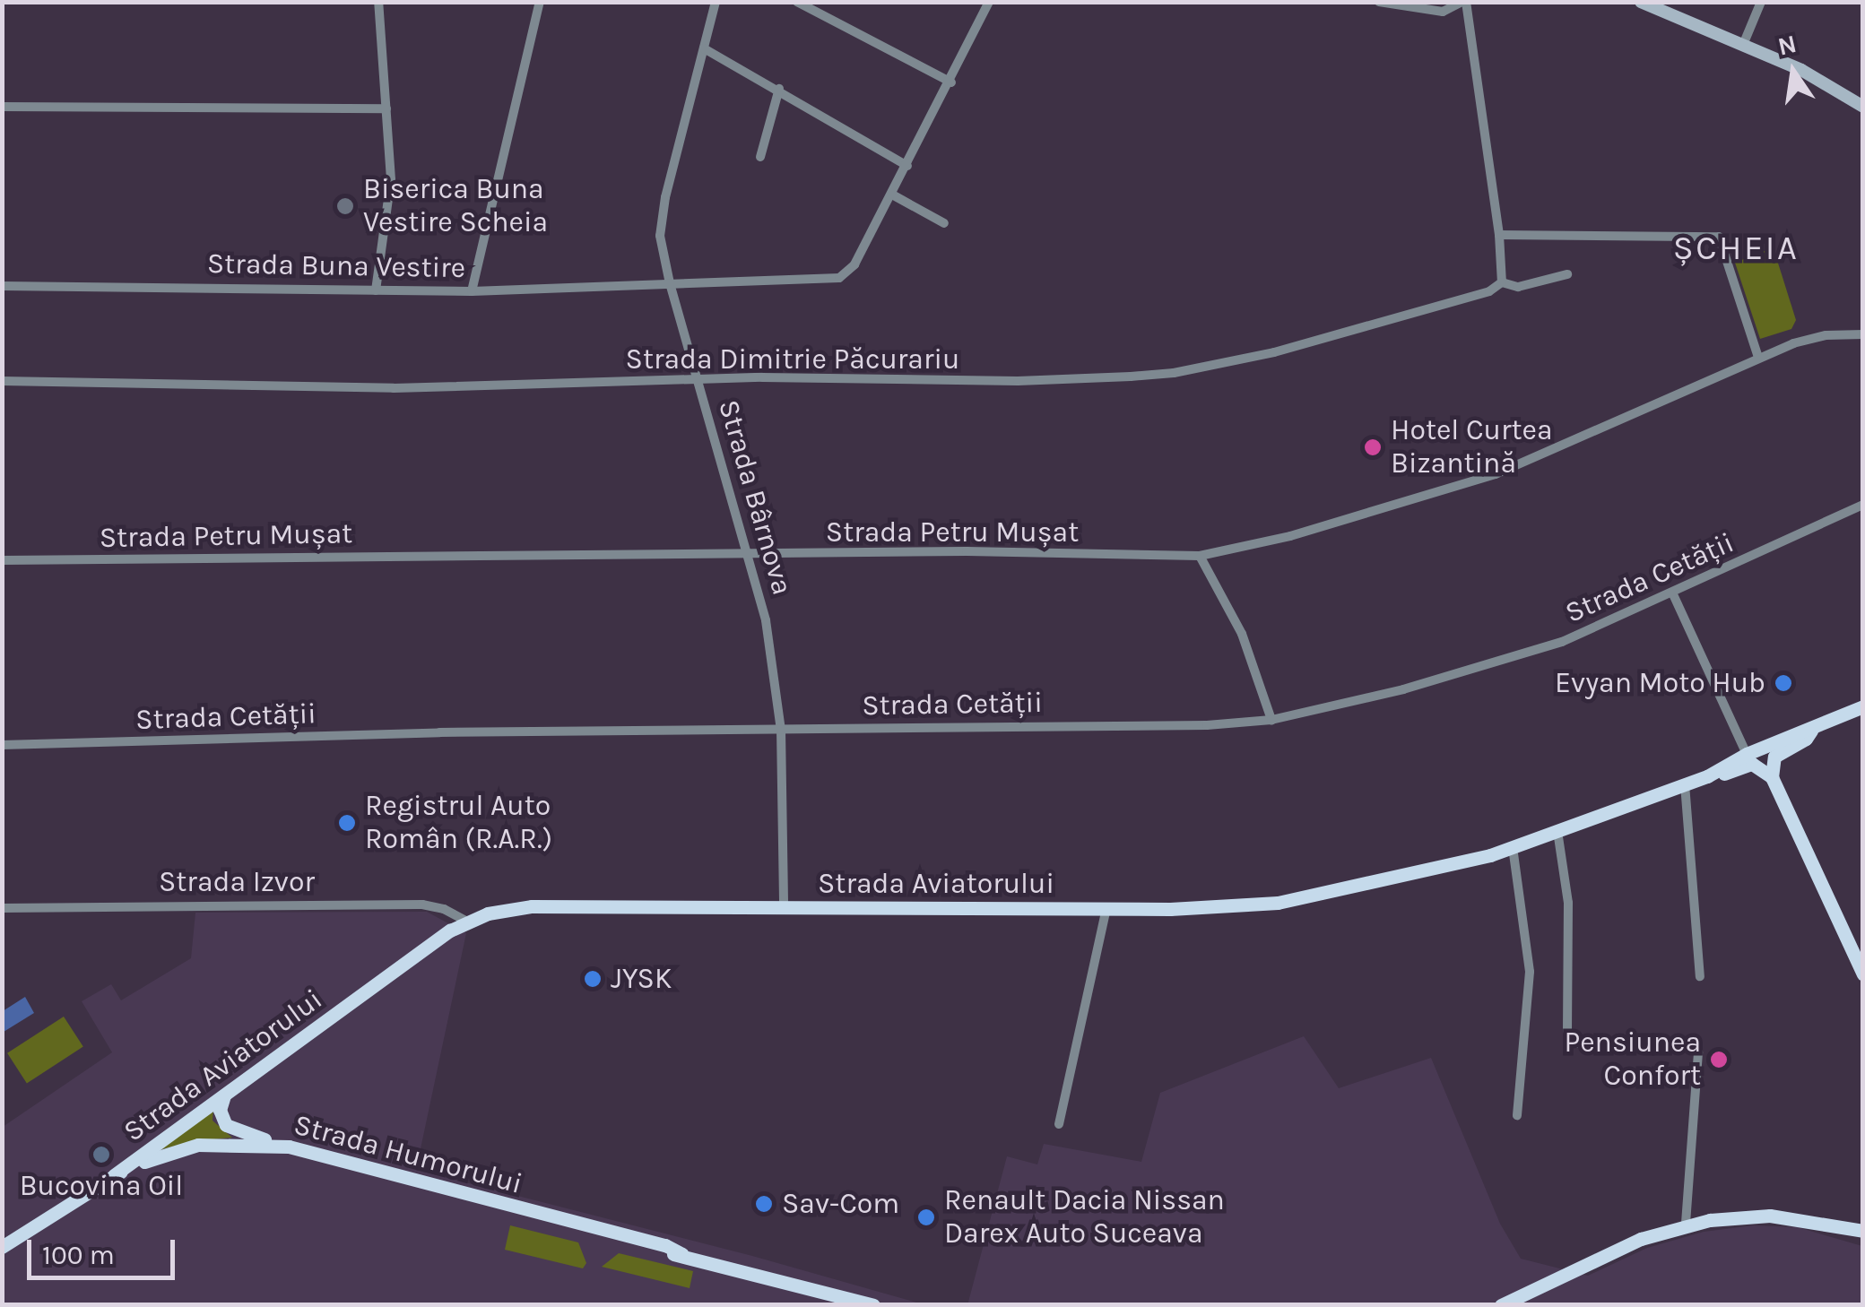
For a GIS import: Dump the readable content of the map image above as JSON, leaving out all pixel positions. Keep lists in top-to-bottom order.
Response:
{
  "streets": {
    "main road": ["Strada Aviatorului", "Strada Humorului"],
    "street": [
      "Strada Buna Vestire",
      "Strada Dimitrie Păcurariu",
      "Strada Bârnova",
      "Strada Petru Mușat",
      "Strada Cetății",
      "Strada Izvor"
    ]
  },
  "crossings": [
    ["Strada Buna Vestire", "Strada Bârnova"],
    ["Strada Dimitrie Păcurariu", "Strada Bârnova"],
    ["Strada Bârnova", "Strada Petru Mușat"],
    ["Strada Bârnova", "Strada Cetății"],
    ["Strada Bârnova", "Strada Aviatorului"],
    ["Strada Izvor", "Strada Aviatorului"],
    ["Strada Aviatorului", "Strada Humorului"]
  ],
  "districts": ["ȘCHEIA"],
  "places": [
    "Biserica Buna Vestire Scheia",
    "Hotel Curtea Bizantină",
    "Evyan Moto Hub",
    "Registrul Auto Român (R.A.R.)",
    "JYSK",
    "Pensiunea Confort",
    "Bucovina Oil",
    "Sav-Com",
    "Renault Dacia Nissan Darex Auto Suceava"
  ],
  "scale_bar": "100 m",
  "north": "top"
}
